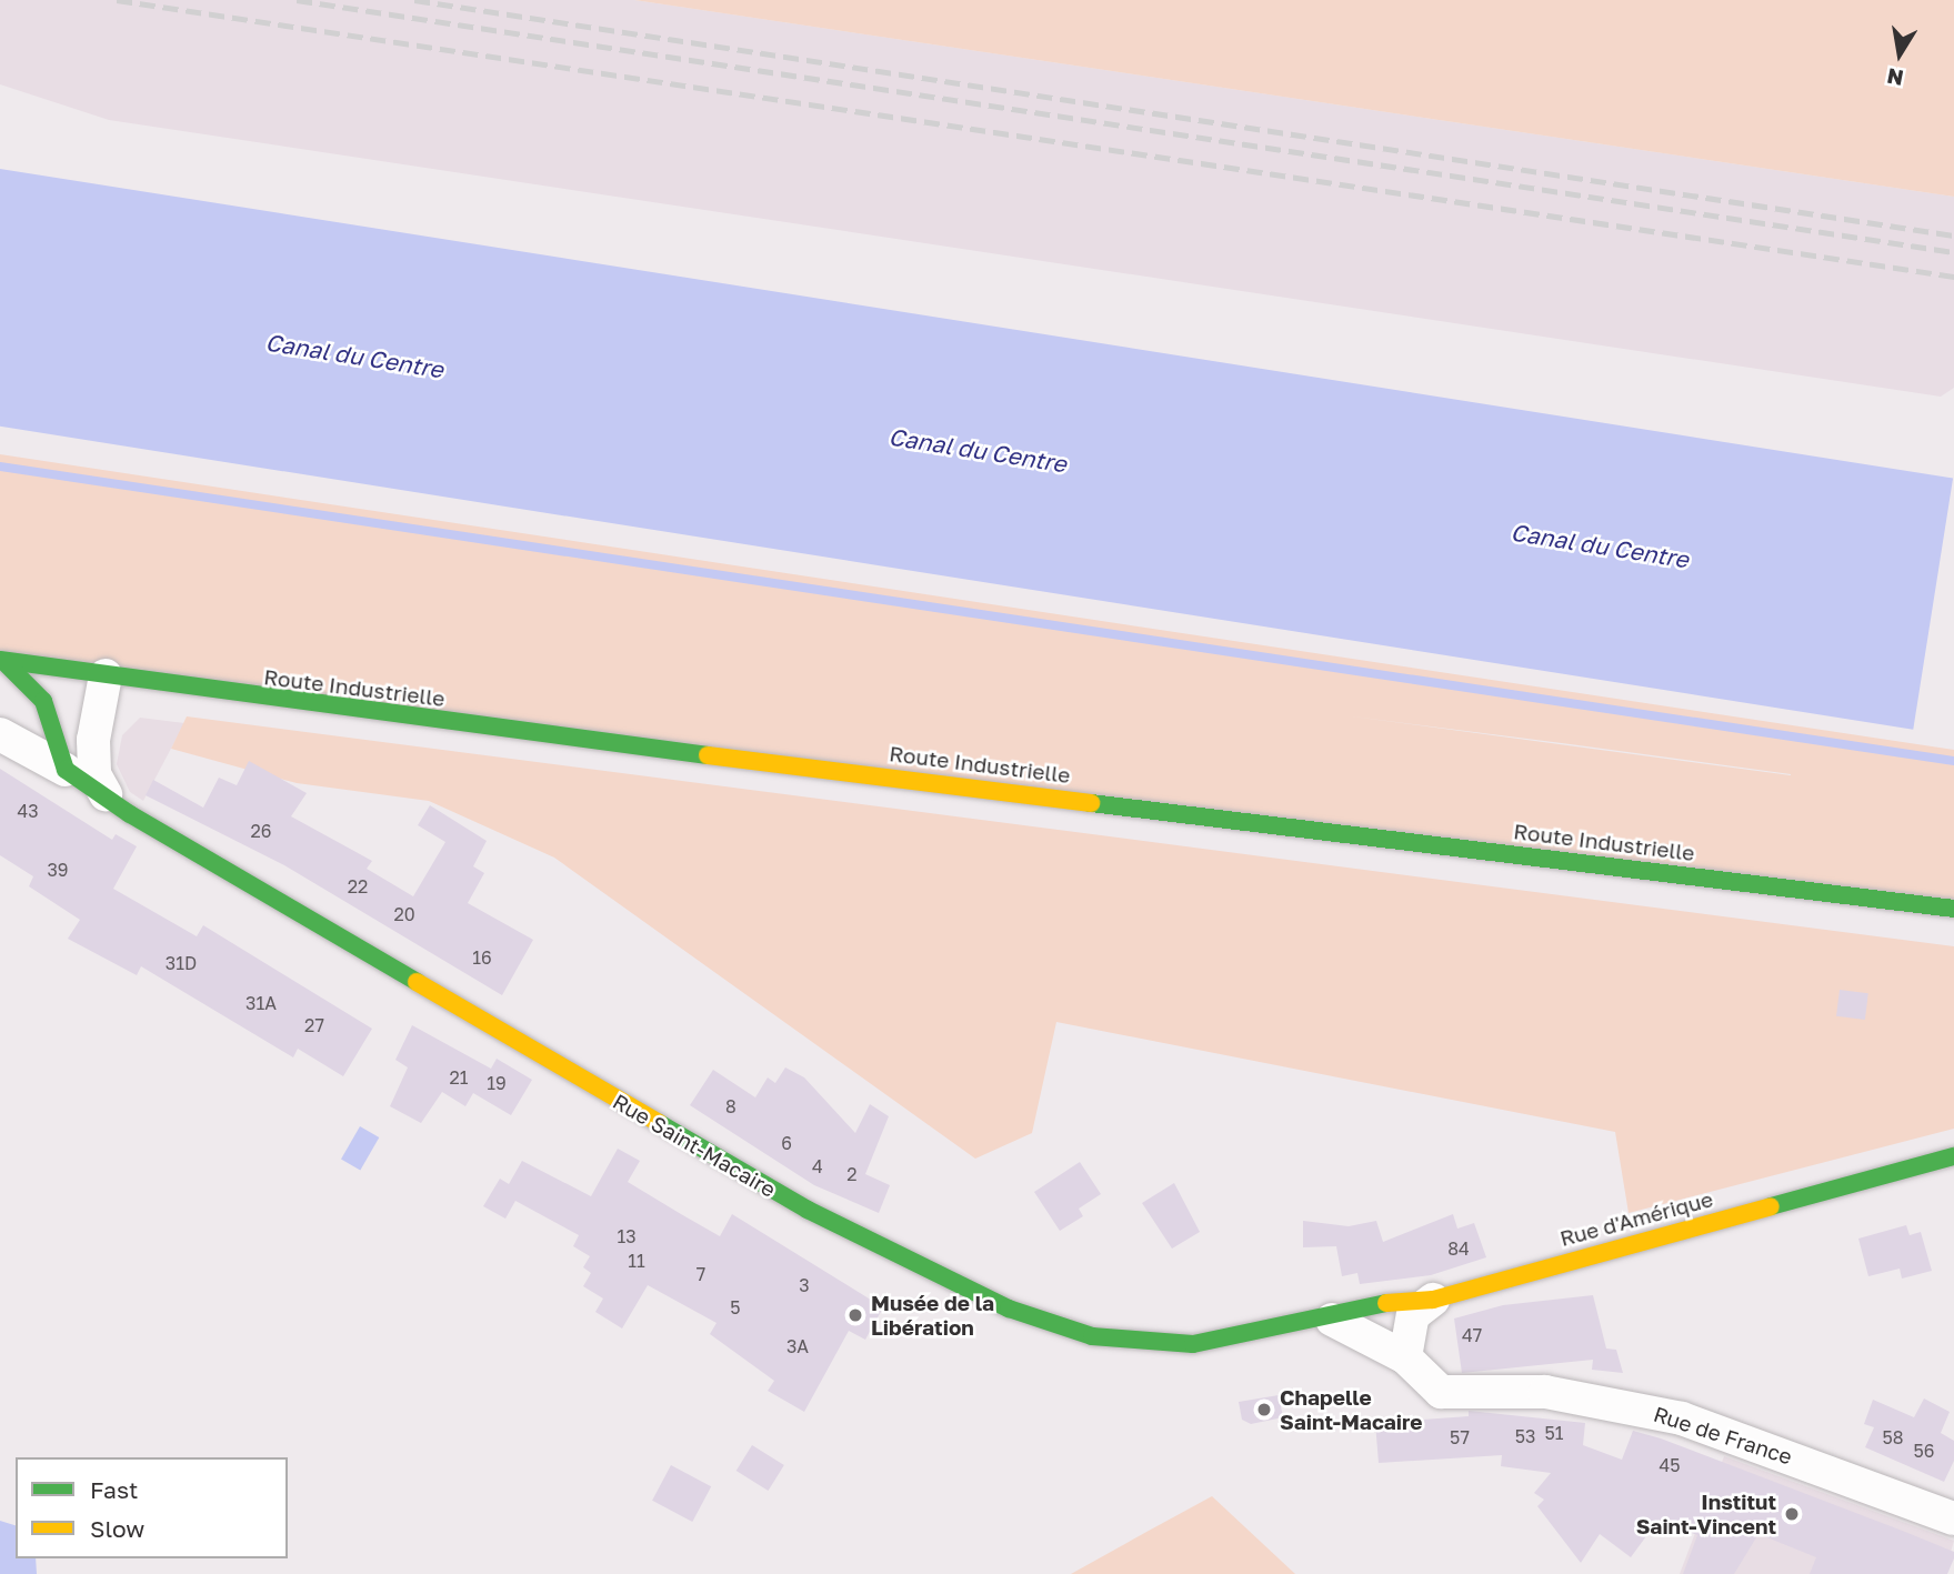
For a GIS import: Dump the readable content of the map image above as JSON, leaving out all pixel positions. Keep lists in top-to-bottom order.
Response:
{
  "streets": {
    "street": [
      "Route Industrielle",
      "Rue Saint-Macaire",
      "Rue d'Amérique",
      "Rue de France"
    ]
  },
  "crossings": [
    ["Rue Saint-Macaire", "Rue d'Amérique"],
    ["Rue Saint-Macaire", "Rue de France"],
    ["Rue d'Amérique", "Rue de France"]
  ],
  "water": ["Canal du Centre"],
  "places": ["Musée de la Libération", "Chapelle Saint-Macaire", "Institut Saint-Vincent"],
  "house_numbers": [
    "43",
    "26",
    "39",
    "22",
    "20",
    "16",
    "31D",
    "31A",
    "27",
    "21",
    "19",
    "8",
    "6",
    "4",
    "2",
    "13",
    "84",
    "11",
    "7",
    "3",
    "5",
    "47",
    "3A",
    "51",
    "53",
    "57",
    "58",
    "56",
    "45"
  ],
  "legend": ["Fast", "Slow"],
  "north": "bottom"
}
